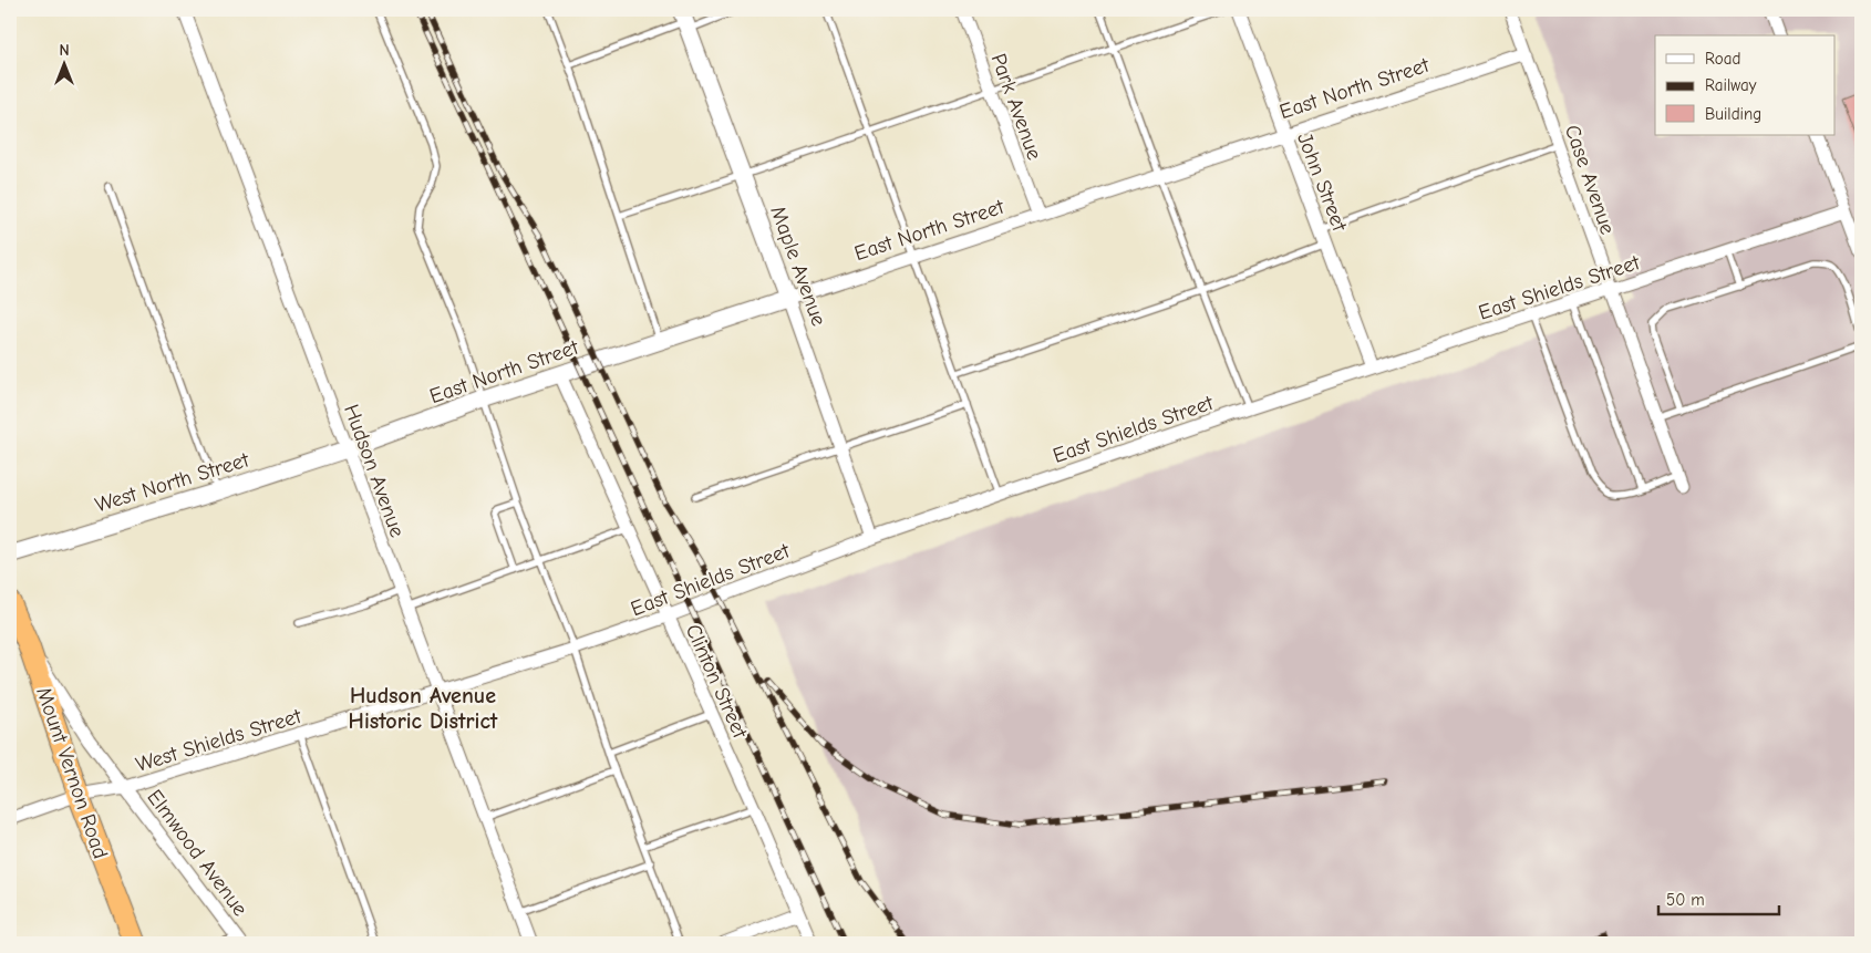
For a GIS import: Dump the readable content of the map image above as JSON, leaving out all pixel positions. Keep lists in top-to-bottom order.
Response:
{
  "streets": {
    "highway": ["Mount Vernon Road"],
    "street": [
      "East North Street",
      "Park Avenue",
      "Case Avenue",
      "John Street",
      "Maple Avenue",
      "East Shields Street",
      "Hudson Avenue",
      "West North Street",
      "Clinton Street",
      "West Shields Street",
      "Elmwood Avenue"
    ]
  },
  "crossings": [
    ["East North Street", "Park Avenue"],
    ["East North Street", "Case Avenue"],
    ["East North Street", "John Street"],
    ["East North Street", "Maple Avenue"],
    ["East North Street", "Hudson Avenue"],
    ["East North Street", "West North Street"],
    ["East North Street", "Clinton Street"],
    ["Case Avenue", "East Shields Street"],
    ["John Street", "East Shields Street"],
    ["Maple Avenue", "East Shields Street"],
    ["East Shields Street", "Hudson Avenue"],
    ["East Shields Street", "Clinton Street"],
    ["East Shields Street", "West Shields Street"],
    ["Hudson Avenue", "West North Street"],
    ["Hudson Avenue", "West Shields Street"],
    ["West Shields Street", "Mount Vernon Road"],
    ["West Shields Street", "Elmwood Avenue"],
    ["Mount Vernon Road", "Elmwood Avenue"]
  ],
  "districts": ["Hudson Avenue Historic District"],
  "legend": ["Road", "Railway", "Building"],
  "scale_bar": "50 m",
  "north": "top"
}
